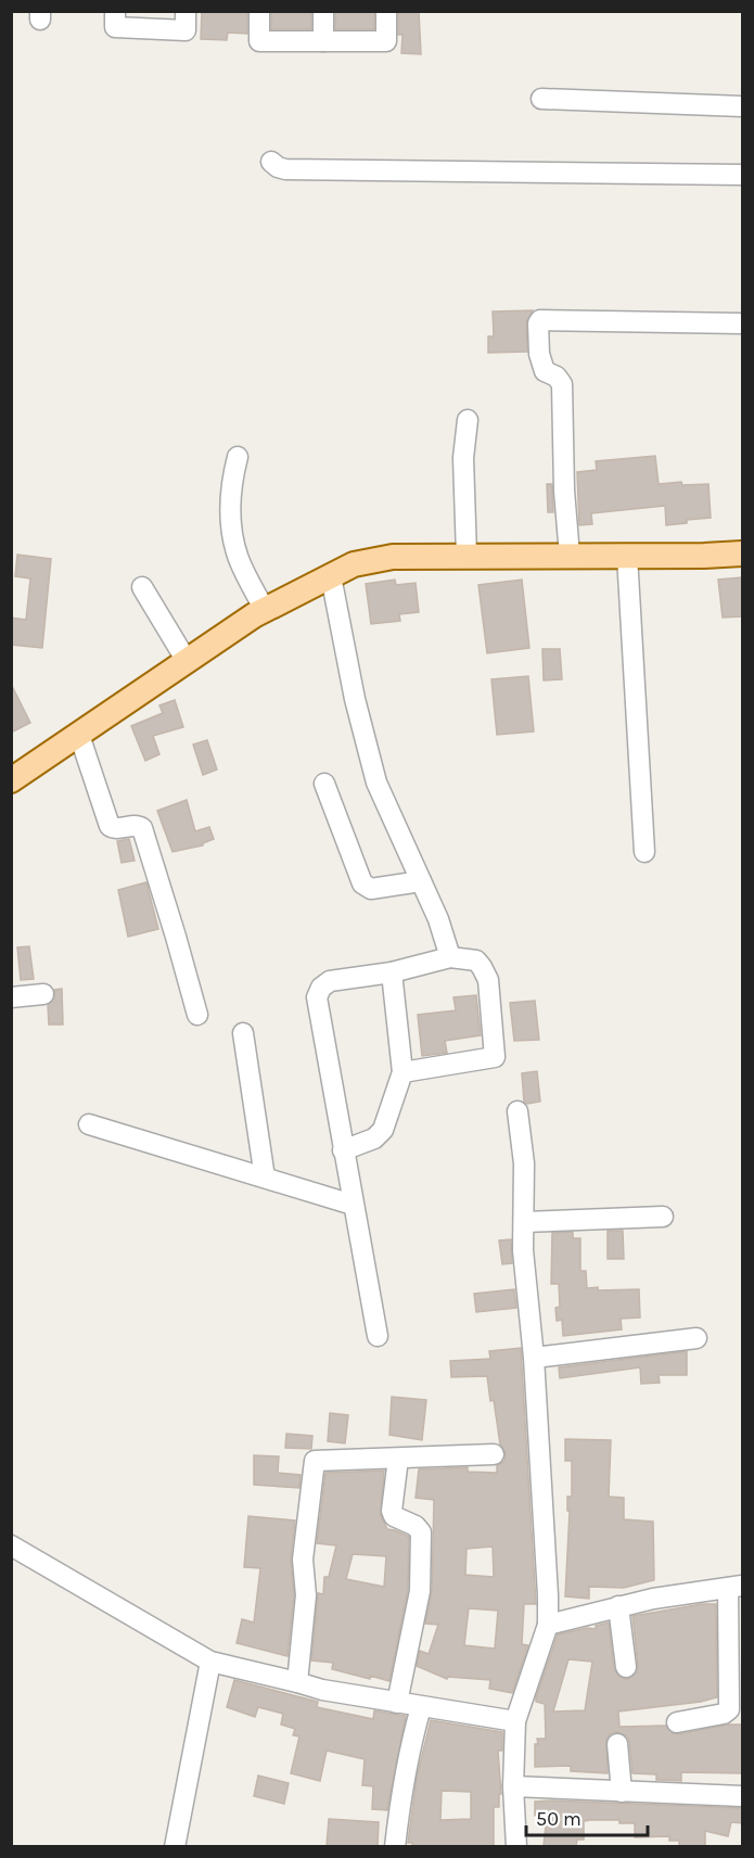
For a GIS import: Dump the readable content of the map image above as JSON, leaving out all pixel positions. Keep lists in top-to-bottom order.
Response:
{
  "scale_bar": "50 m"
}
